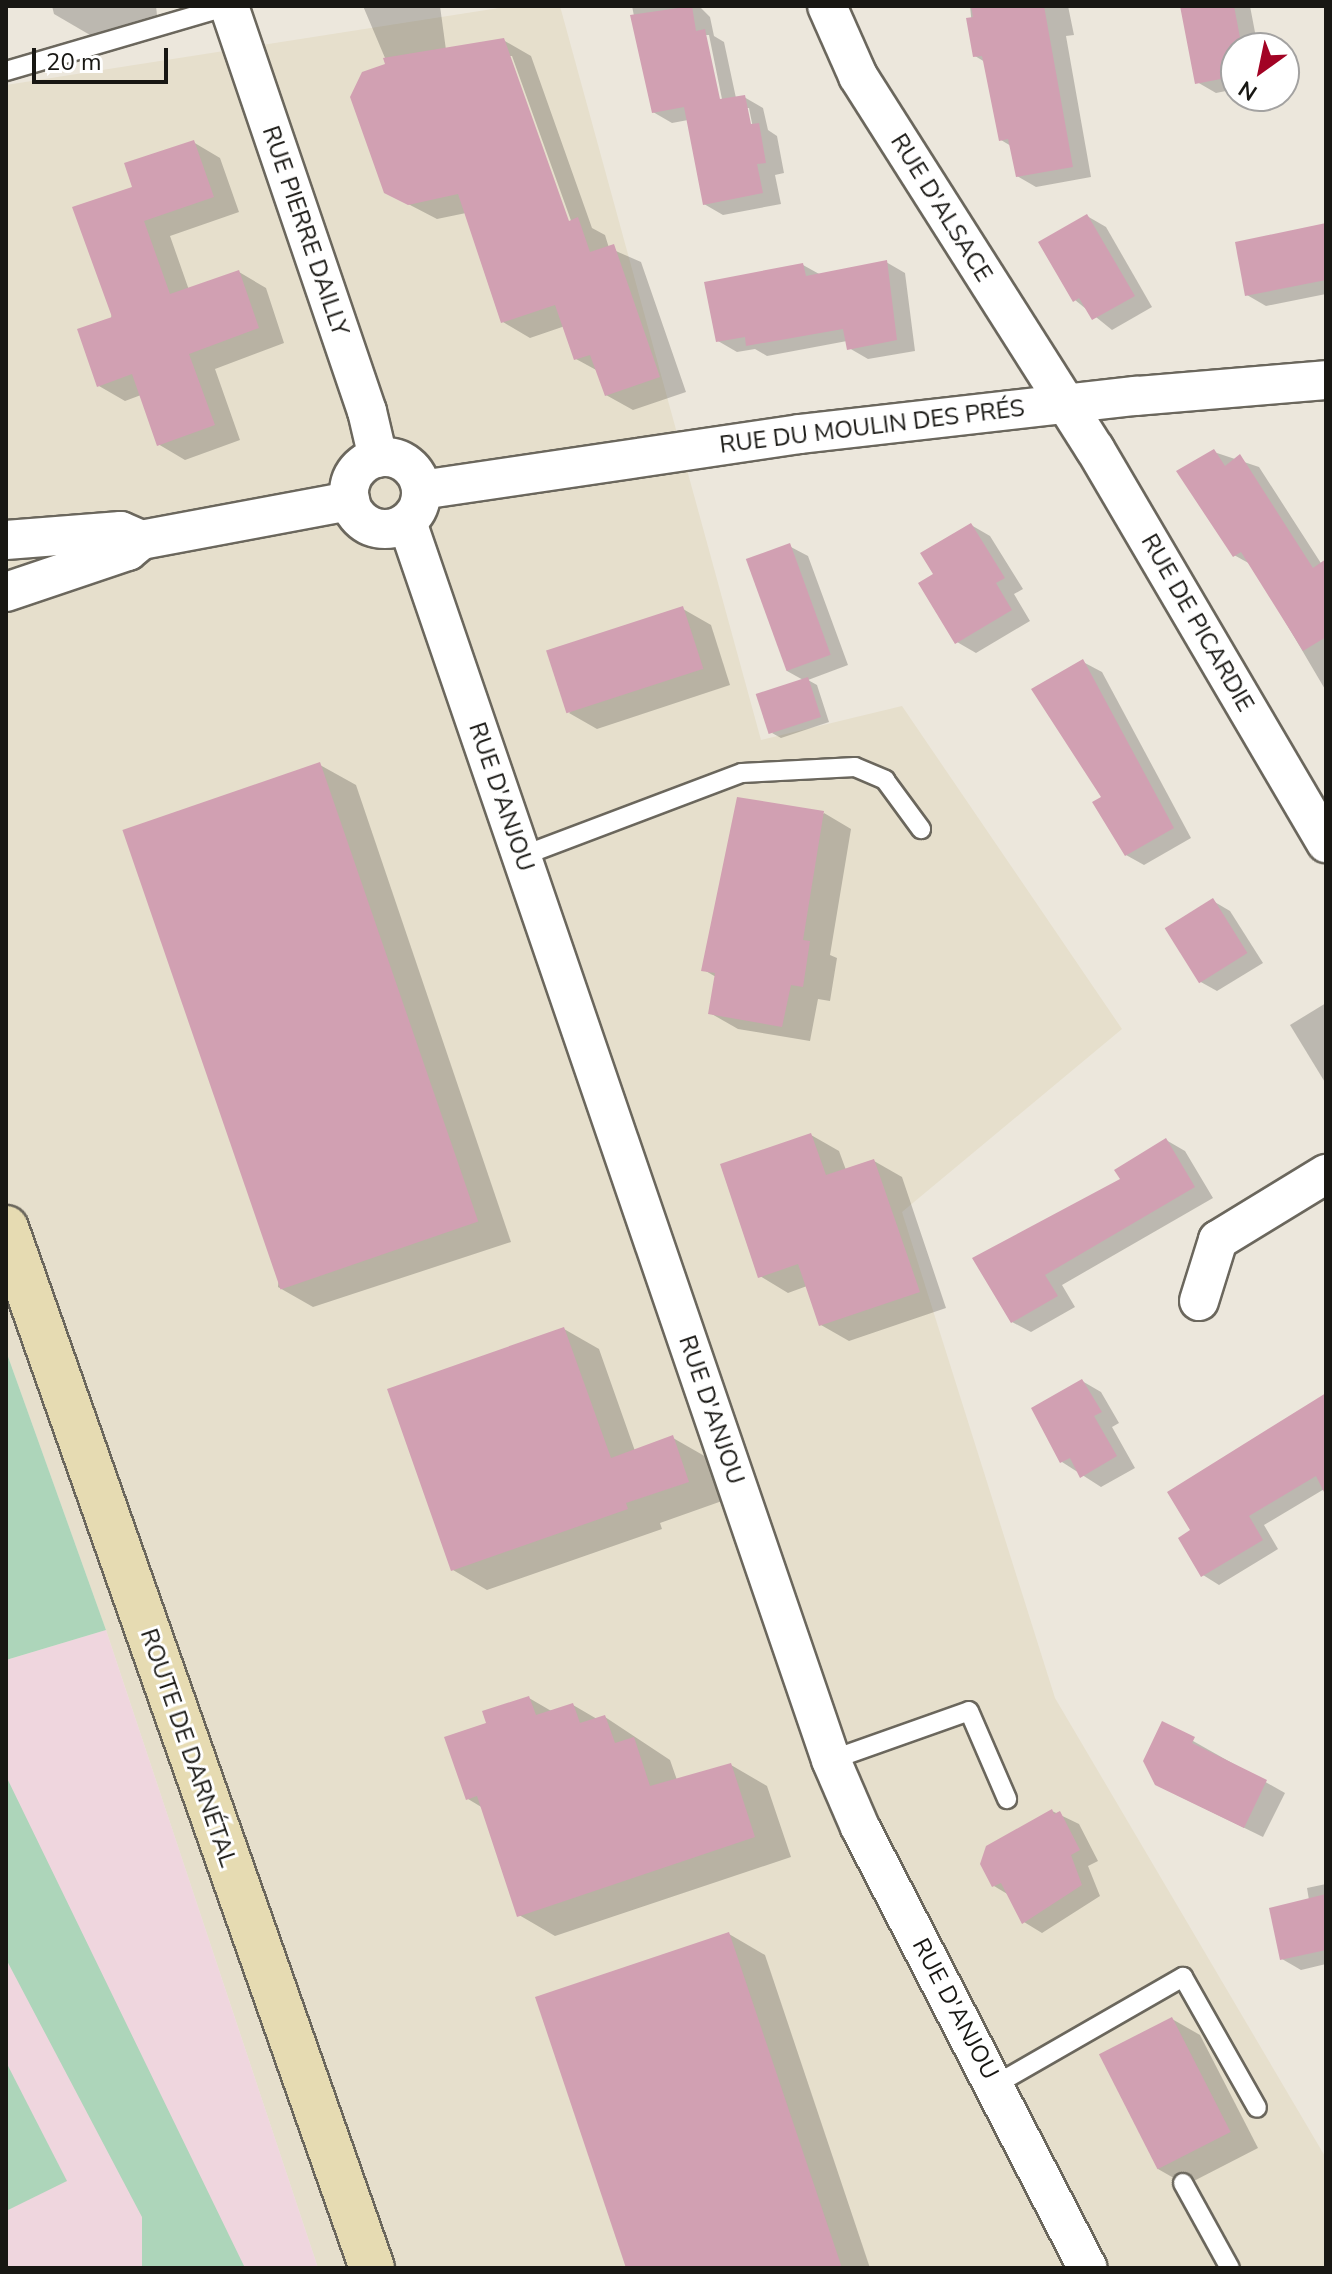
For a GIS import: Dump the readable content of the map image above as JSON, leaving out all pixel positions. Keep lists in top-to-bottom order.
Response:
{
  "streets": {
    "main road": ["ROUTE DE DARNÉTAL"],
    "street": [
      "RUE D'ALSACE",
      "RUE PIERRE DAILLY",
      "RUE DU MOULIN DES PRÉS",
      "RUE DE PICARDIE",
      "RUE D'ANJOU"
    ]
  },
  "crossings": [
    ["RUE D'ALSACE", "RUE DU MOULIN DES PRÉS"],
    ["RUE D'ALSACE", "RUE DE PICARDIE"],
    ["RUE PIERRE DAILLY", "RUE DU MOULIN DES PRÉS"],
    ["RUE PIERRE DAILLY", "RUE D'ANJOU"],
    ["RUE DU MOULIN DES PRÉS", "RUE DE PICARDIE"],
    ["RUE DU MOULIN DES PRÉS", "RUE D'ANJOU"]
  ],
  "scale_bar": "20 m",
  "north": "bottom left"
}
